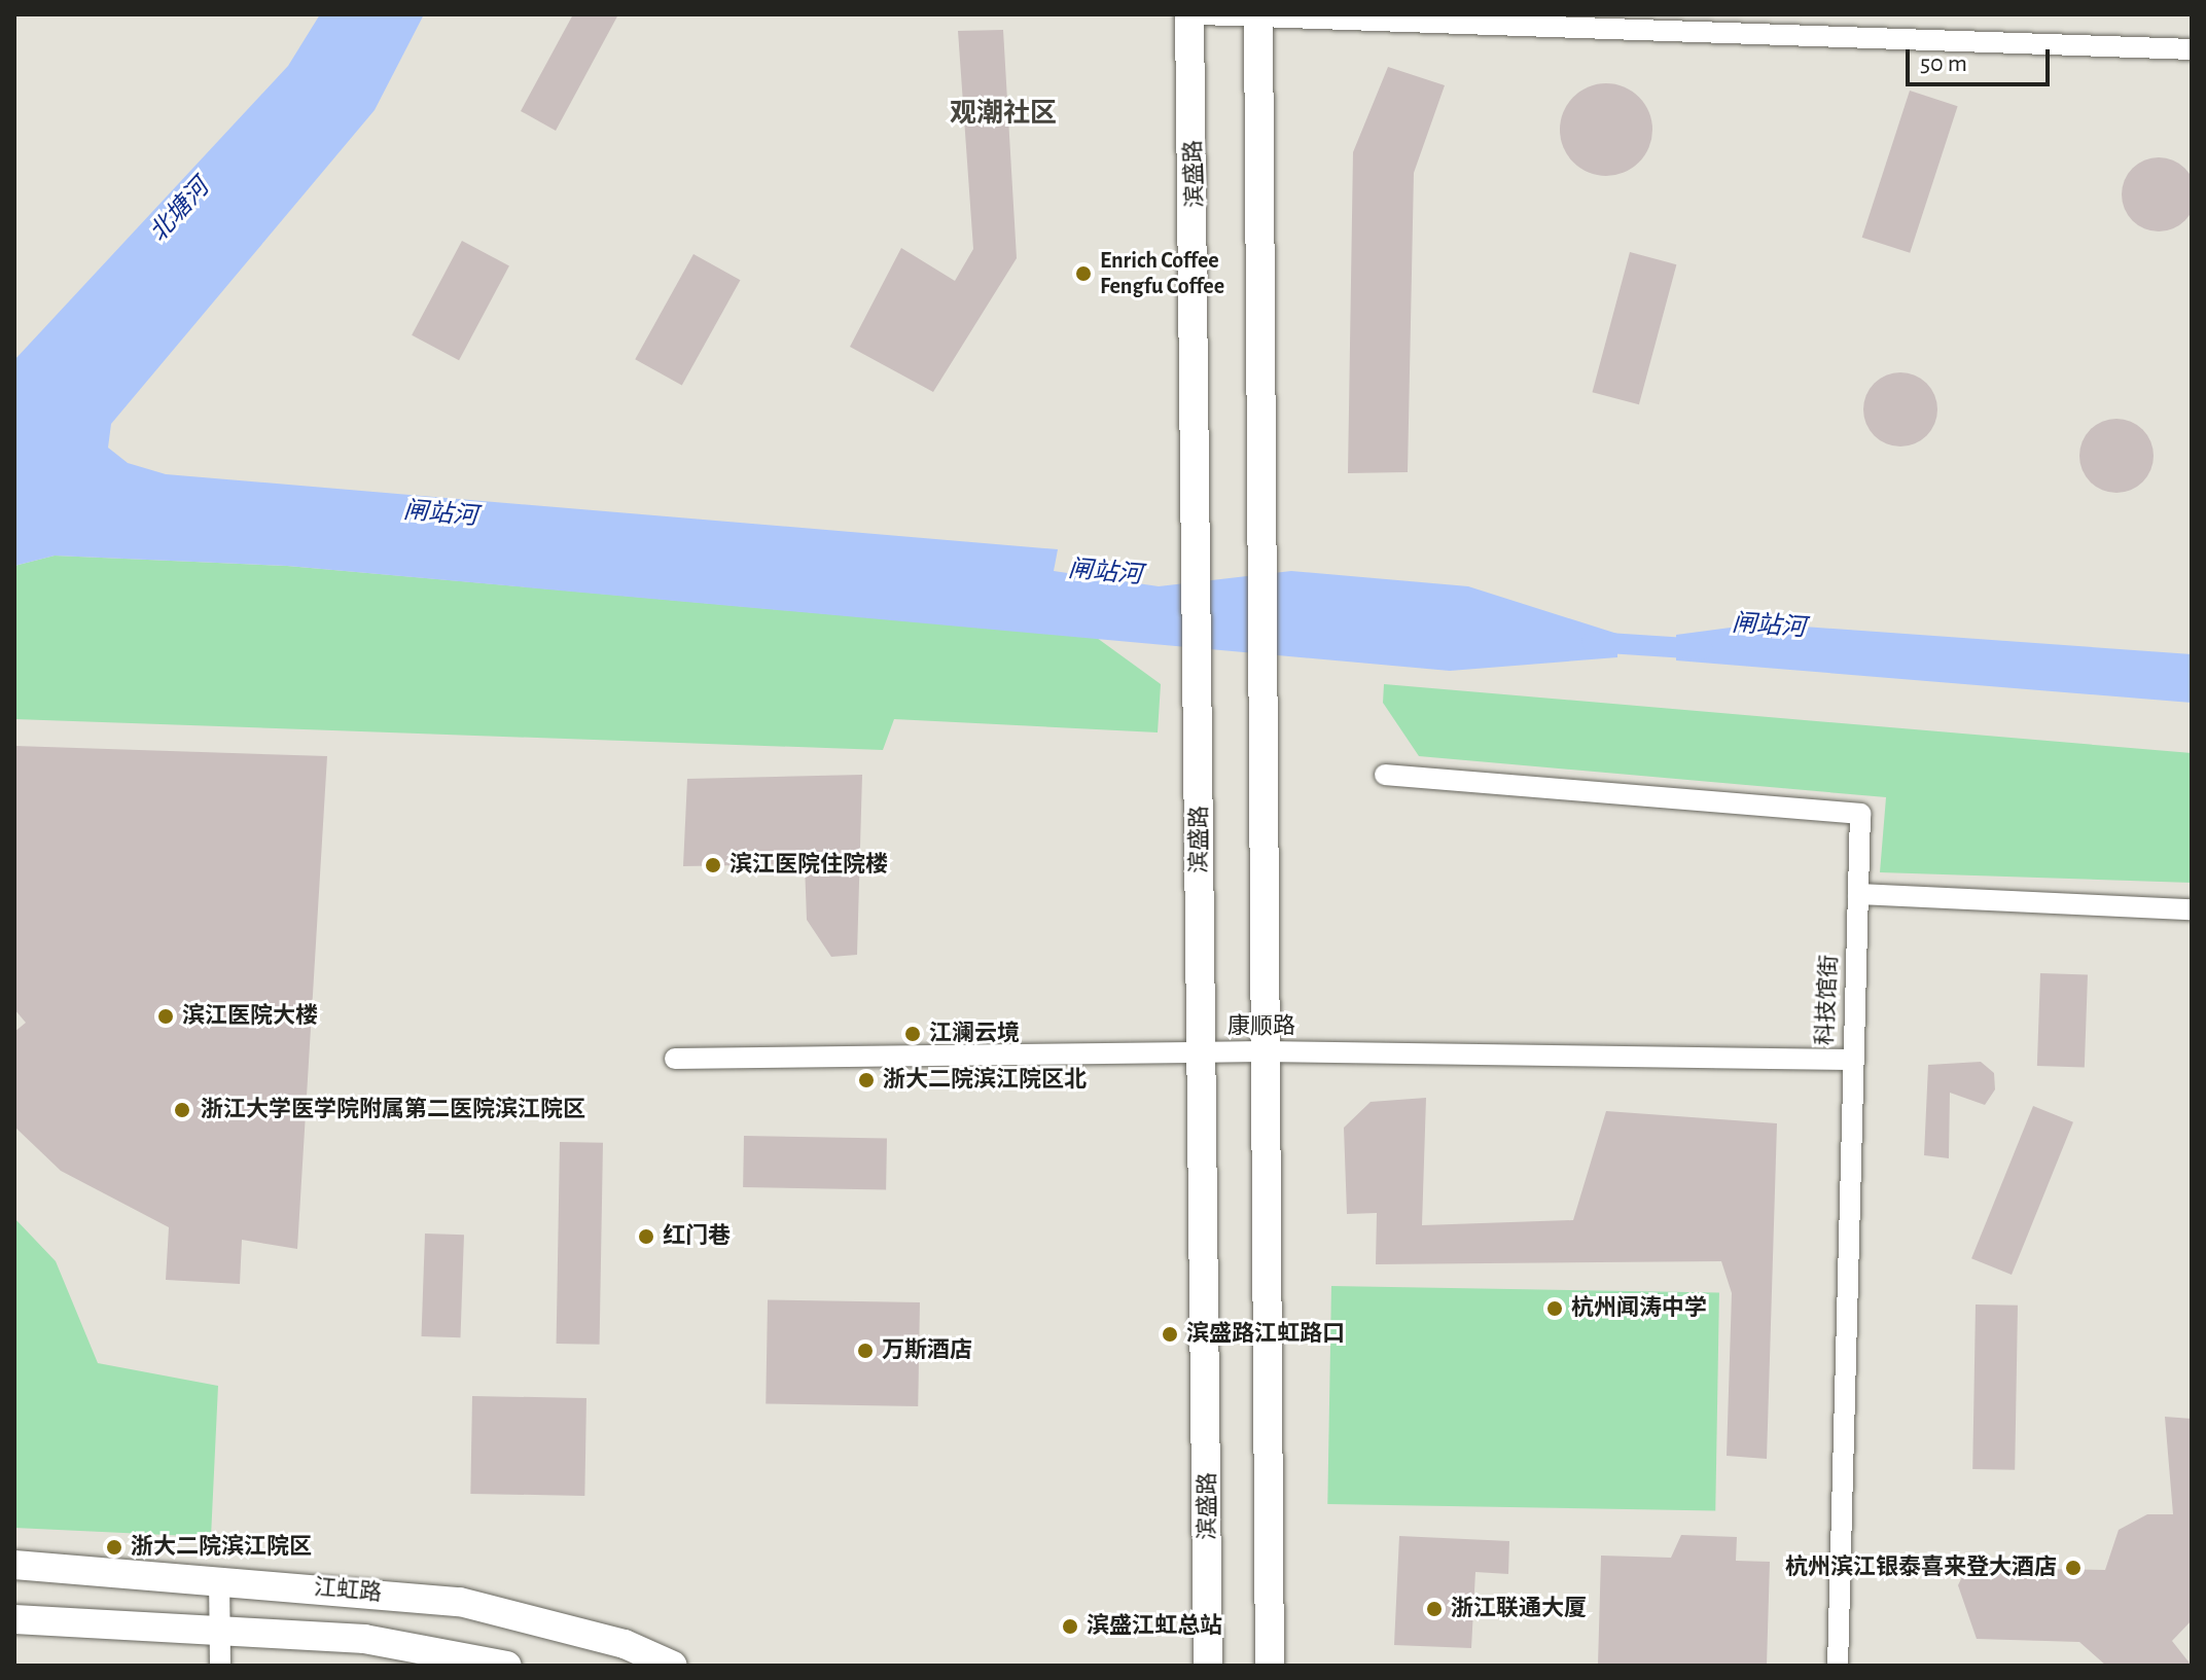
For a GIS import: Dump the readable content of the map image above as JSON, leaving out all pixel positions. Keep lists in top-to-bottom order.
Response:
{
  "streets": {
    "main road": ["滨盛路", "江虹路"],
    "street": ["科技馆街", "康顺路"]
  },
  "crossings": [
    ["滨盛路", "康顺路"],
    ["科技馆街", "康顺路"]
  ],
  "districts": ["观潮社区"],
  "water": ["北塘河", "闸站河"],
  "places": [
    "Enrich Coffee Fengfu Coffee",
    "滨江医院住院楼",
    "滨江医院大楼",
    "江澜云境",
    "浙大二院滨江院区北",
    "浙江大学医学院附属第二医院滨江院区",
    "红门巷",
    "杭州闻涛中学",
    "滨盛路江虹路口",
    "万斯酒店",
    "浙大二院滨江院区",
    "杭州滨江银泰喜来登大酒店",
    "浙江联通大厦",
    "滨盛江虹总站"
  ],
  "scale_bar": "50 m"
}
